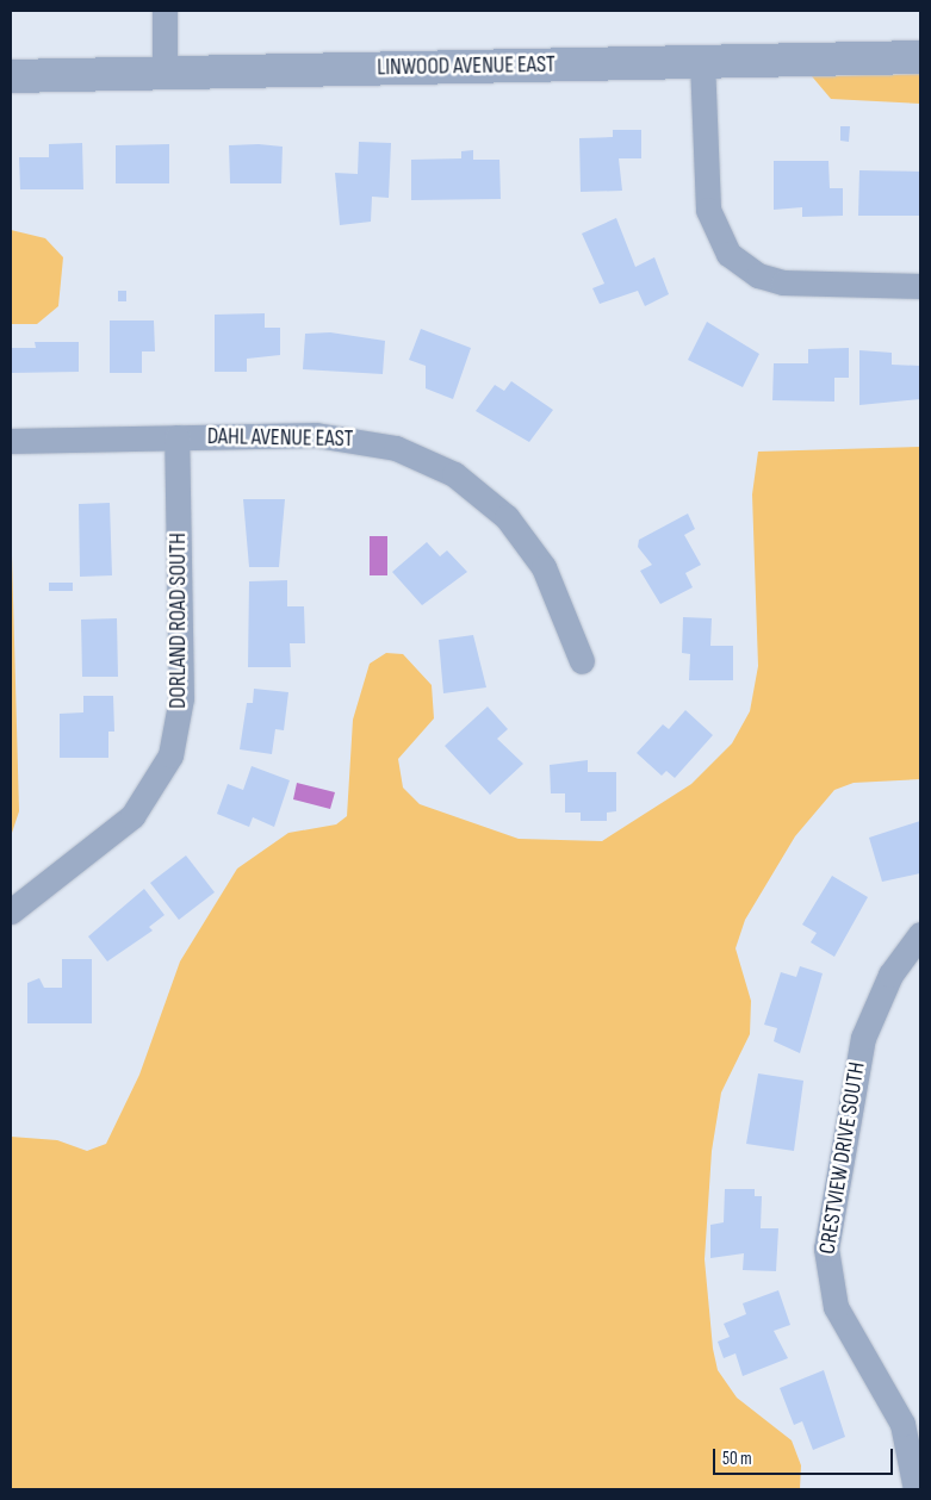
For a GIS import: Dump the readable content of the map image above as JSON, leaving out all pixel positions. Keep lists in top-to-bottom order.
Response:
{
  "streets": {
    "street": [
      "LINWOOD AVENUE EAST",
      "DAHL AVENUE EAST",
      "DORLAND ROAD SOUTH",
      "CRESTVIEW DRIVE SOUTH"
    ]
  },
  "crossings": [
    ["DAHL AVENUE EAST", "DORLAND ROAD SOUTH"]
  ],
  "scale_bar": "50 m"
}
